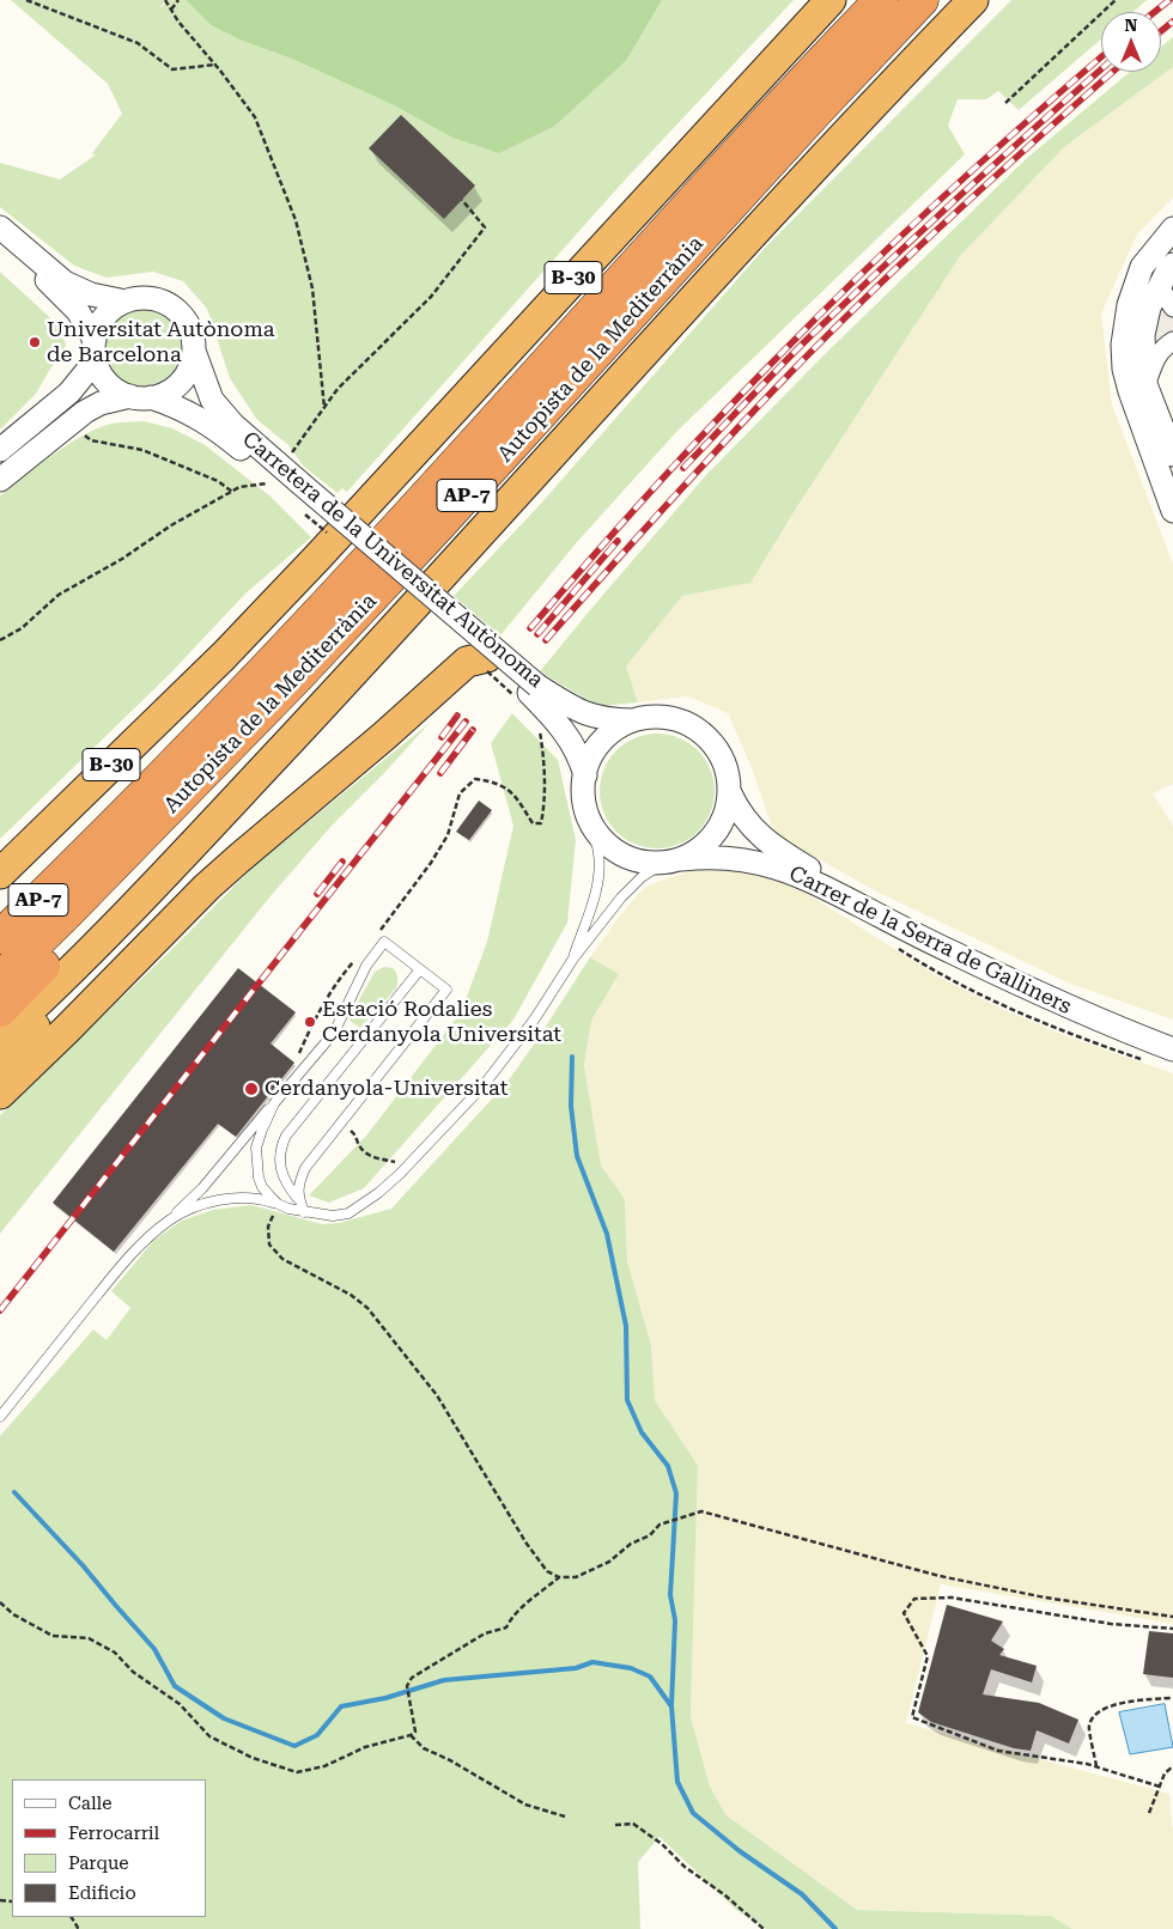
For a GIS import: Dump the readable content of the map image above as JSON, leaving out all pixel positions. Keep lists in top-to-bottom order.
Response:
{
  "streets": {
    "highway": ["B-30", "Autopista de la Mediterrània", "AP-7"],
    "street": ["Carretera de la Universitat Autònoma", "Carrer de la Serra de Galliners"]
  },
  "crossings": [
    ["Carretera de la Universitat Autònoma", "Carrer de la Serra de Galliners"]
  ],
  "places": ["Universitat Autònoma de Barcelona", "Estació Rodalies Cerdanyola Universitat", "Cerdanyola-Universitat"],
  "legend": [
    "Calle",
    "Ferrocarril",
    "Parque",
    "Edificio"
  ],
  "north": "top"
}
